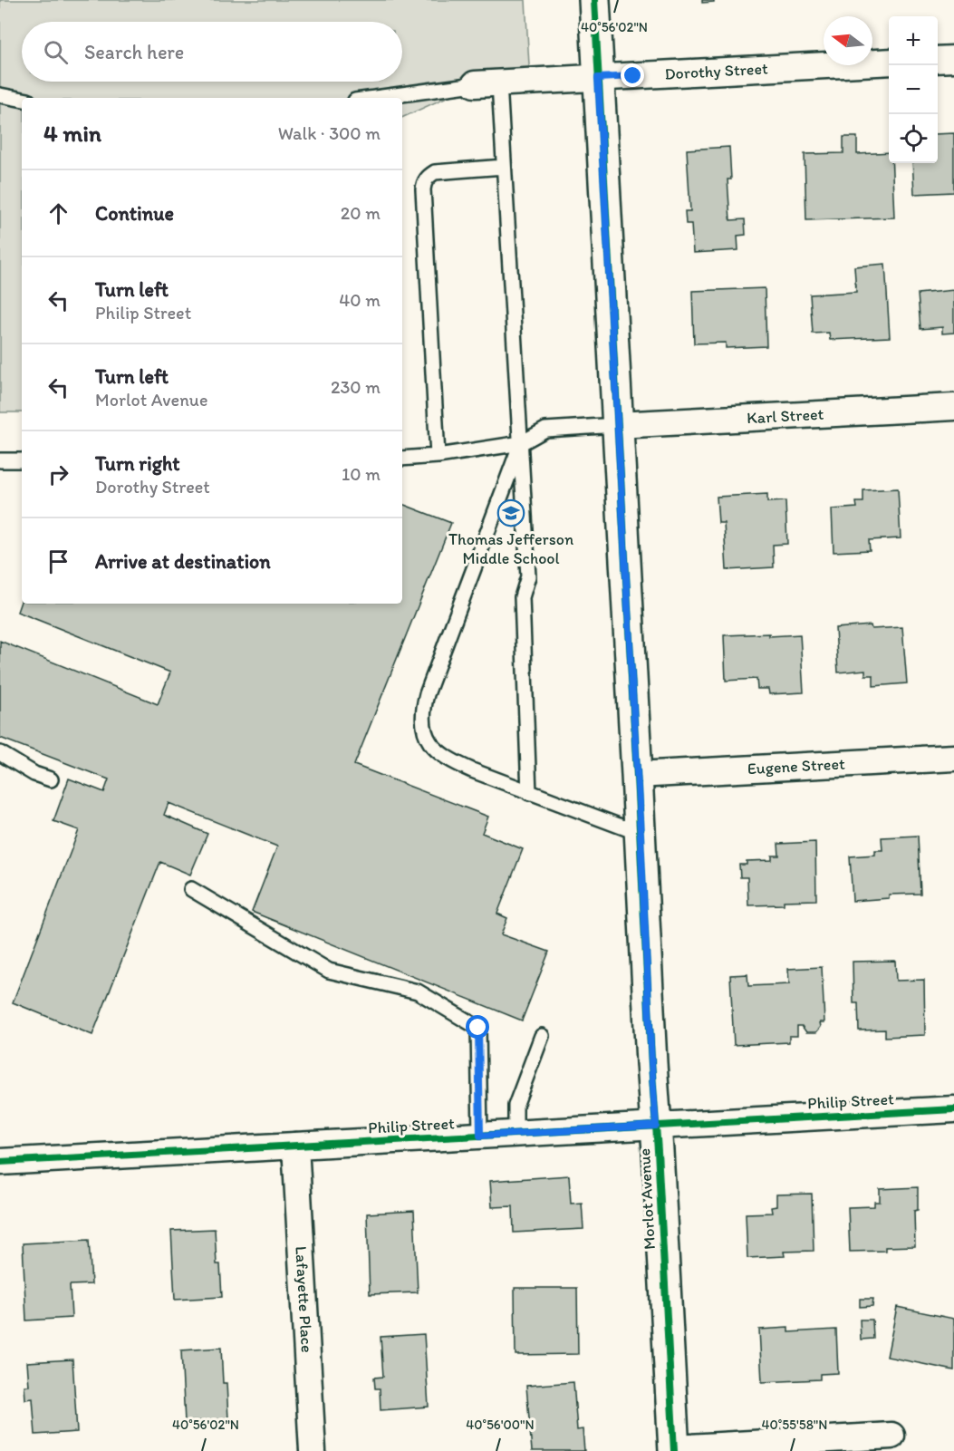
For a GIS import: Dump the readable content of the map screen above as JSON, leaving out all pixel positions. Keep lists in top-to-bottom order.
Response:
{
  "streets": {
    "street": [
      "Dorothy Street",
      "Karl Street",
      "Eugene Street",
      "Philip Street",
      "Morlot Avenue",
      "Lafayette Place"
    ]
  },
  "crossings": [
    ["Dorothy Street", "Morlot Avenue"],
    ["Karl Street", "Morlot Avenue"],
    ["Eugene Street", "Morlot Avenue"],
    ["Philip Street", "Morlot Avenue"],
    ["Philip Street", "Lafayette Place"]
  ],
  "places": {
    "school or university": ["Thomas Jefferson Middle School"]
  },
  "north": "left",
  "page": {
    "map_buttons": ["+", "−"],
    "search": "Search here",
    "heading": ["4 min", "Walk · 300 m"],
    "list": [
      ["Continue", "20 m"],
      ["Turn left", "Philip Street", "40 m"],
      ["Turn left", "Morlot Avenue", "230 m"],
      ["Turn right", "Dorothy Street", "10 m"],
      "Arrive at destination"
    ]
  },
  "coordinates": ["40°56'02\"N", "40°56'00\"N", "40°55'58\"N"]
}
